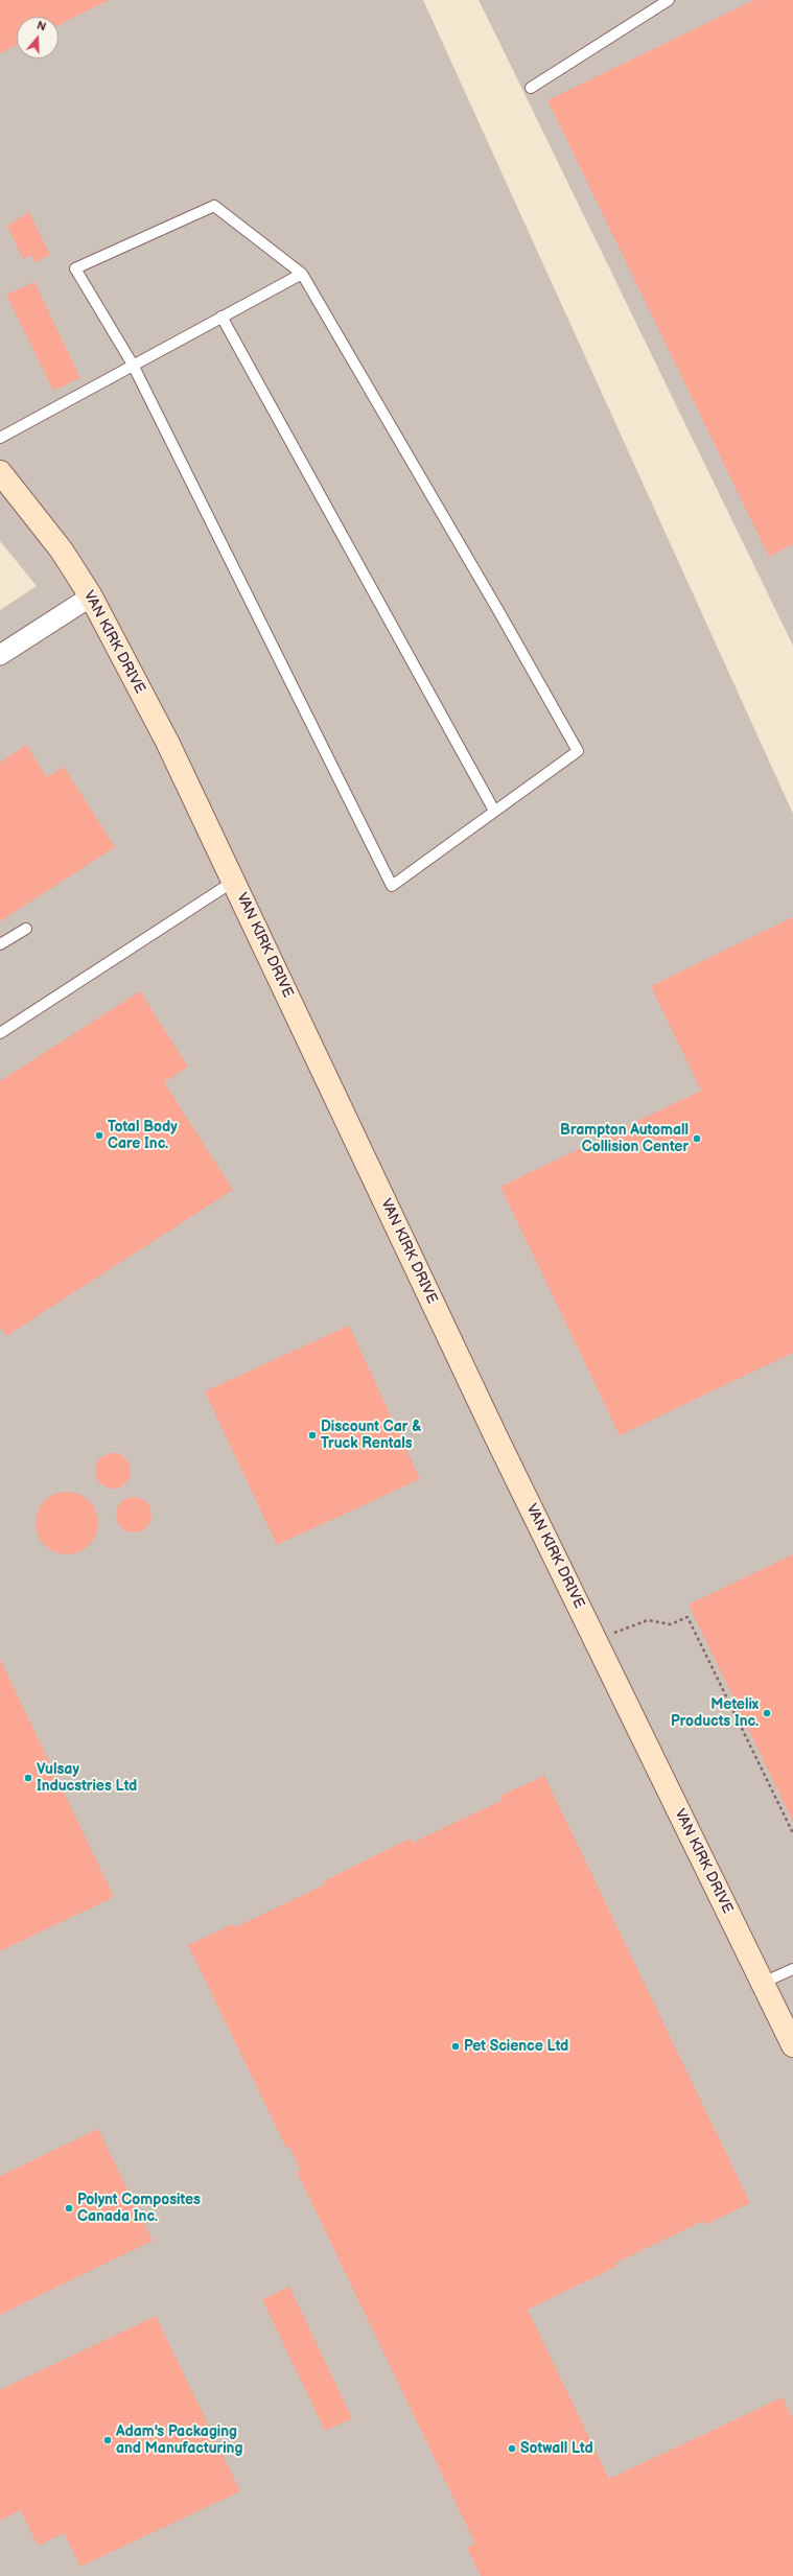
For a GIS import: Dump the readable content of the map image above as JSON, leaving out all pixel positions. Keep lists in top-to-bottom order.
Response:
{
  "streets": {
    "street": ["VAN KIRK DRIVE"]
  },
  "places": [
    "Total Body Care Inc.",
    "Brampton Automall Collision Center",
    "Discount Car & Truck Rentals",
    "Metelix Products Inc.",
    "Vulsay Inducstries Ltd",
    "Pet Science Ltd",
    "Polynt Composites Canada Inc.",
    "Adam's Packaging and Manufacturing",
    "Sotwall Ltd"
  ],
  "north": "top"
}
